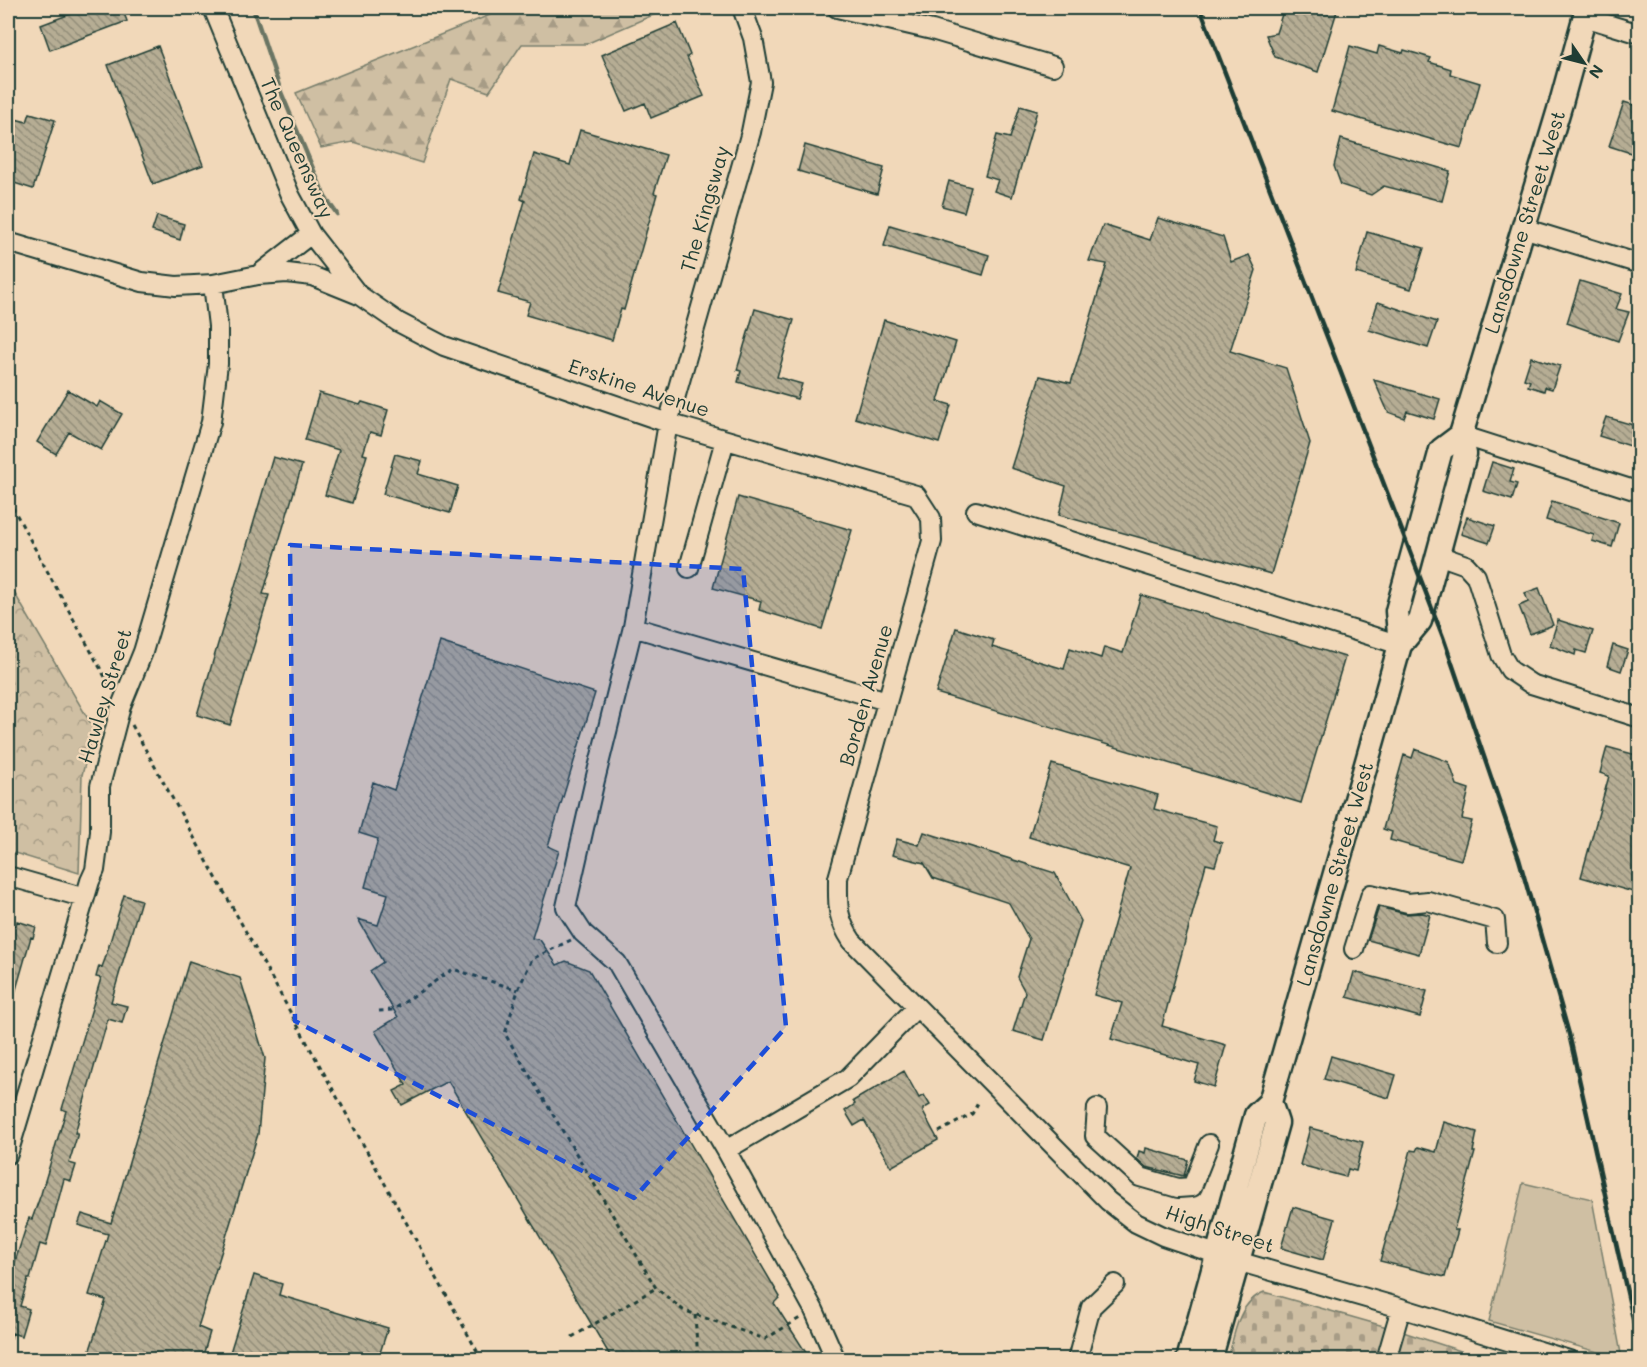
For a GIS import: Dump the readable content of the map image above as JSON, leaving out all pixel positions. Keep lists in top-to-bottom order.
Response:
{
  "streets": {
    "main road": ["Lansdowne Street West"],
    "street": [
      "The Queensway",
      "The Kingsway",
      "Erskine Avenue",
      "Borden Avenue",
      "Hawley Street",
      "High Street"
    ]
  },
  "crossings": [
    ["The Queensway", "Erskine Avenue"],
    ["The Kingsway", "Erskine Avenue"],
    ["Lansdowne Street West", "High Street"],
    ["Erskine Avenue", "Borden Avenue"],
    ["Borden Avenue", "High Street"]
  ],
  "north": "bottom right"
}
